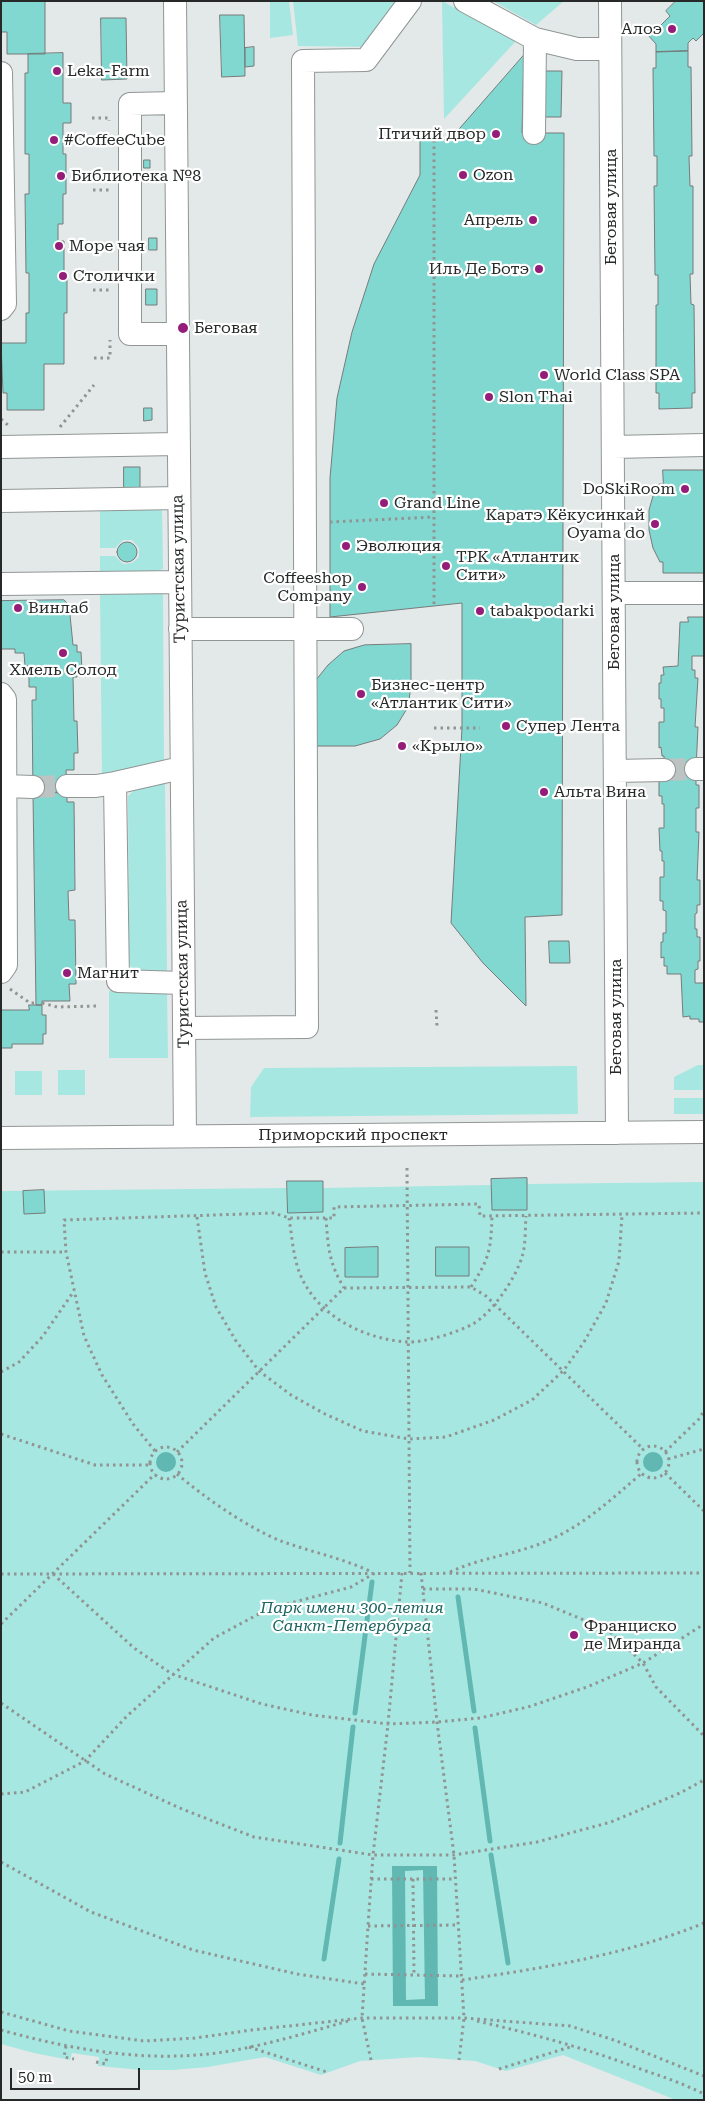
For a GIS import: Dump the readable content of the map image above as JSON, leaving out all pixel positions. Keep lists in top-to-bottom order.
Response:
{
  "streets": {
    "street": ["Беговая улица", "Туристская улица", "Приморский проспект"]
  },
  "crossings": [
    ["Беговая улица", "Приморский проспект"],
    ["Туристская улица", "Приморский проспект"]
  ],
  "parks": ["Парк имени 300-летия Санкт-Петербурга"],
  "places": [
    "Алоэ",
    "Leka-Farm",
    "Птичий двор",
    "#CoffeeCube",
    "Ozon",
    "Библиотека №8",
    "Апрель",
    "Море чая",
    "Иль Де Ботэ",
    "Столички",
    "Беговая",
    "World Class SPA",
    "Slon Thai",
    "DoSkiRoom",
    "Grand Line",
    "Каратэ Кёкусинкай Oyama do",
    "Эволюция",
    "ТРК «Атлантик Сити»",
    "Coffeeshop Company",
    "Винлаб",
    "tabakpodarki",
    "Хмель Солод",
    "Бизнес-центр «Атлантик Сити»",
    "Супер Лента",
    "«Крыло»",
    "Альта Вина",
    "Магнит",
    "Франциско де Миранда"
  ],
  "scale_bar": "50 m"
}
